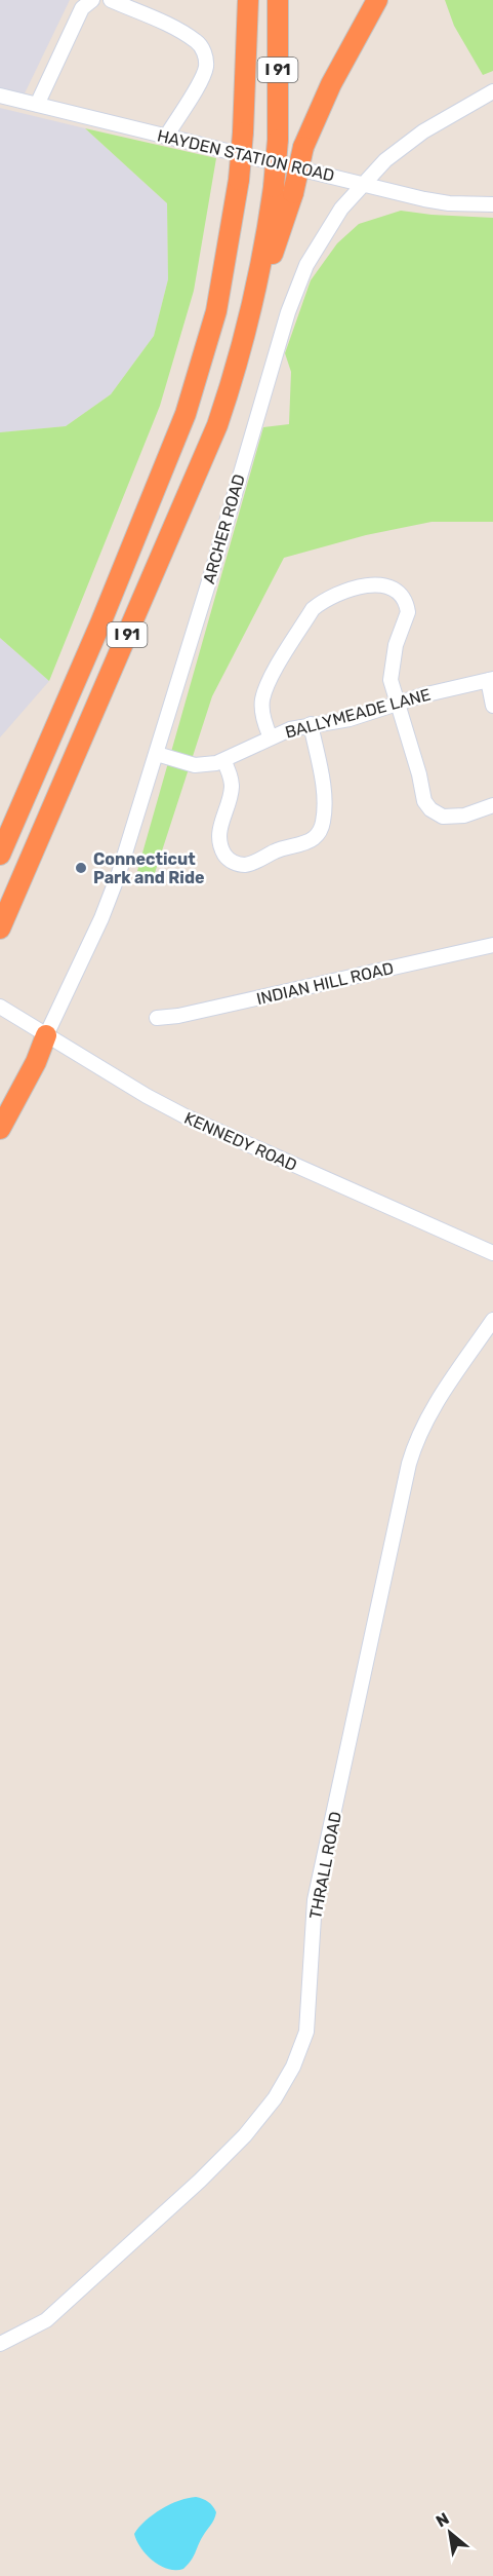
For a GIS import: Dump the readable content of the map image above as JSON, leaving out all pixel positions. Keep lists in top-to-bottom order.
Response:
{
  "streets": {
    "highway": ["I 91"],
    "street": [
      "HAYDEN STATION ROAD",
      "ARCHER ROAD",
      "BALLYMEADE LANE",
      "INDIAN HILL ROAD",
      "KENNEDY ROAD",
      "THRALL ROAD"
    ]
  },
  "crossings": [
    ["HAYDEN STATION ROAD", "ARCHER ROAD"],
    ["ARCHER ROAD", "BALLYMEADE LANE"],
    ["ARCHER ROAD", "KENNEDY ROAD"]
  ],
  "places": ["Connecticut Park and Ride"],
  "north": "top left"
}
